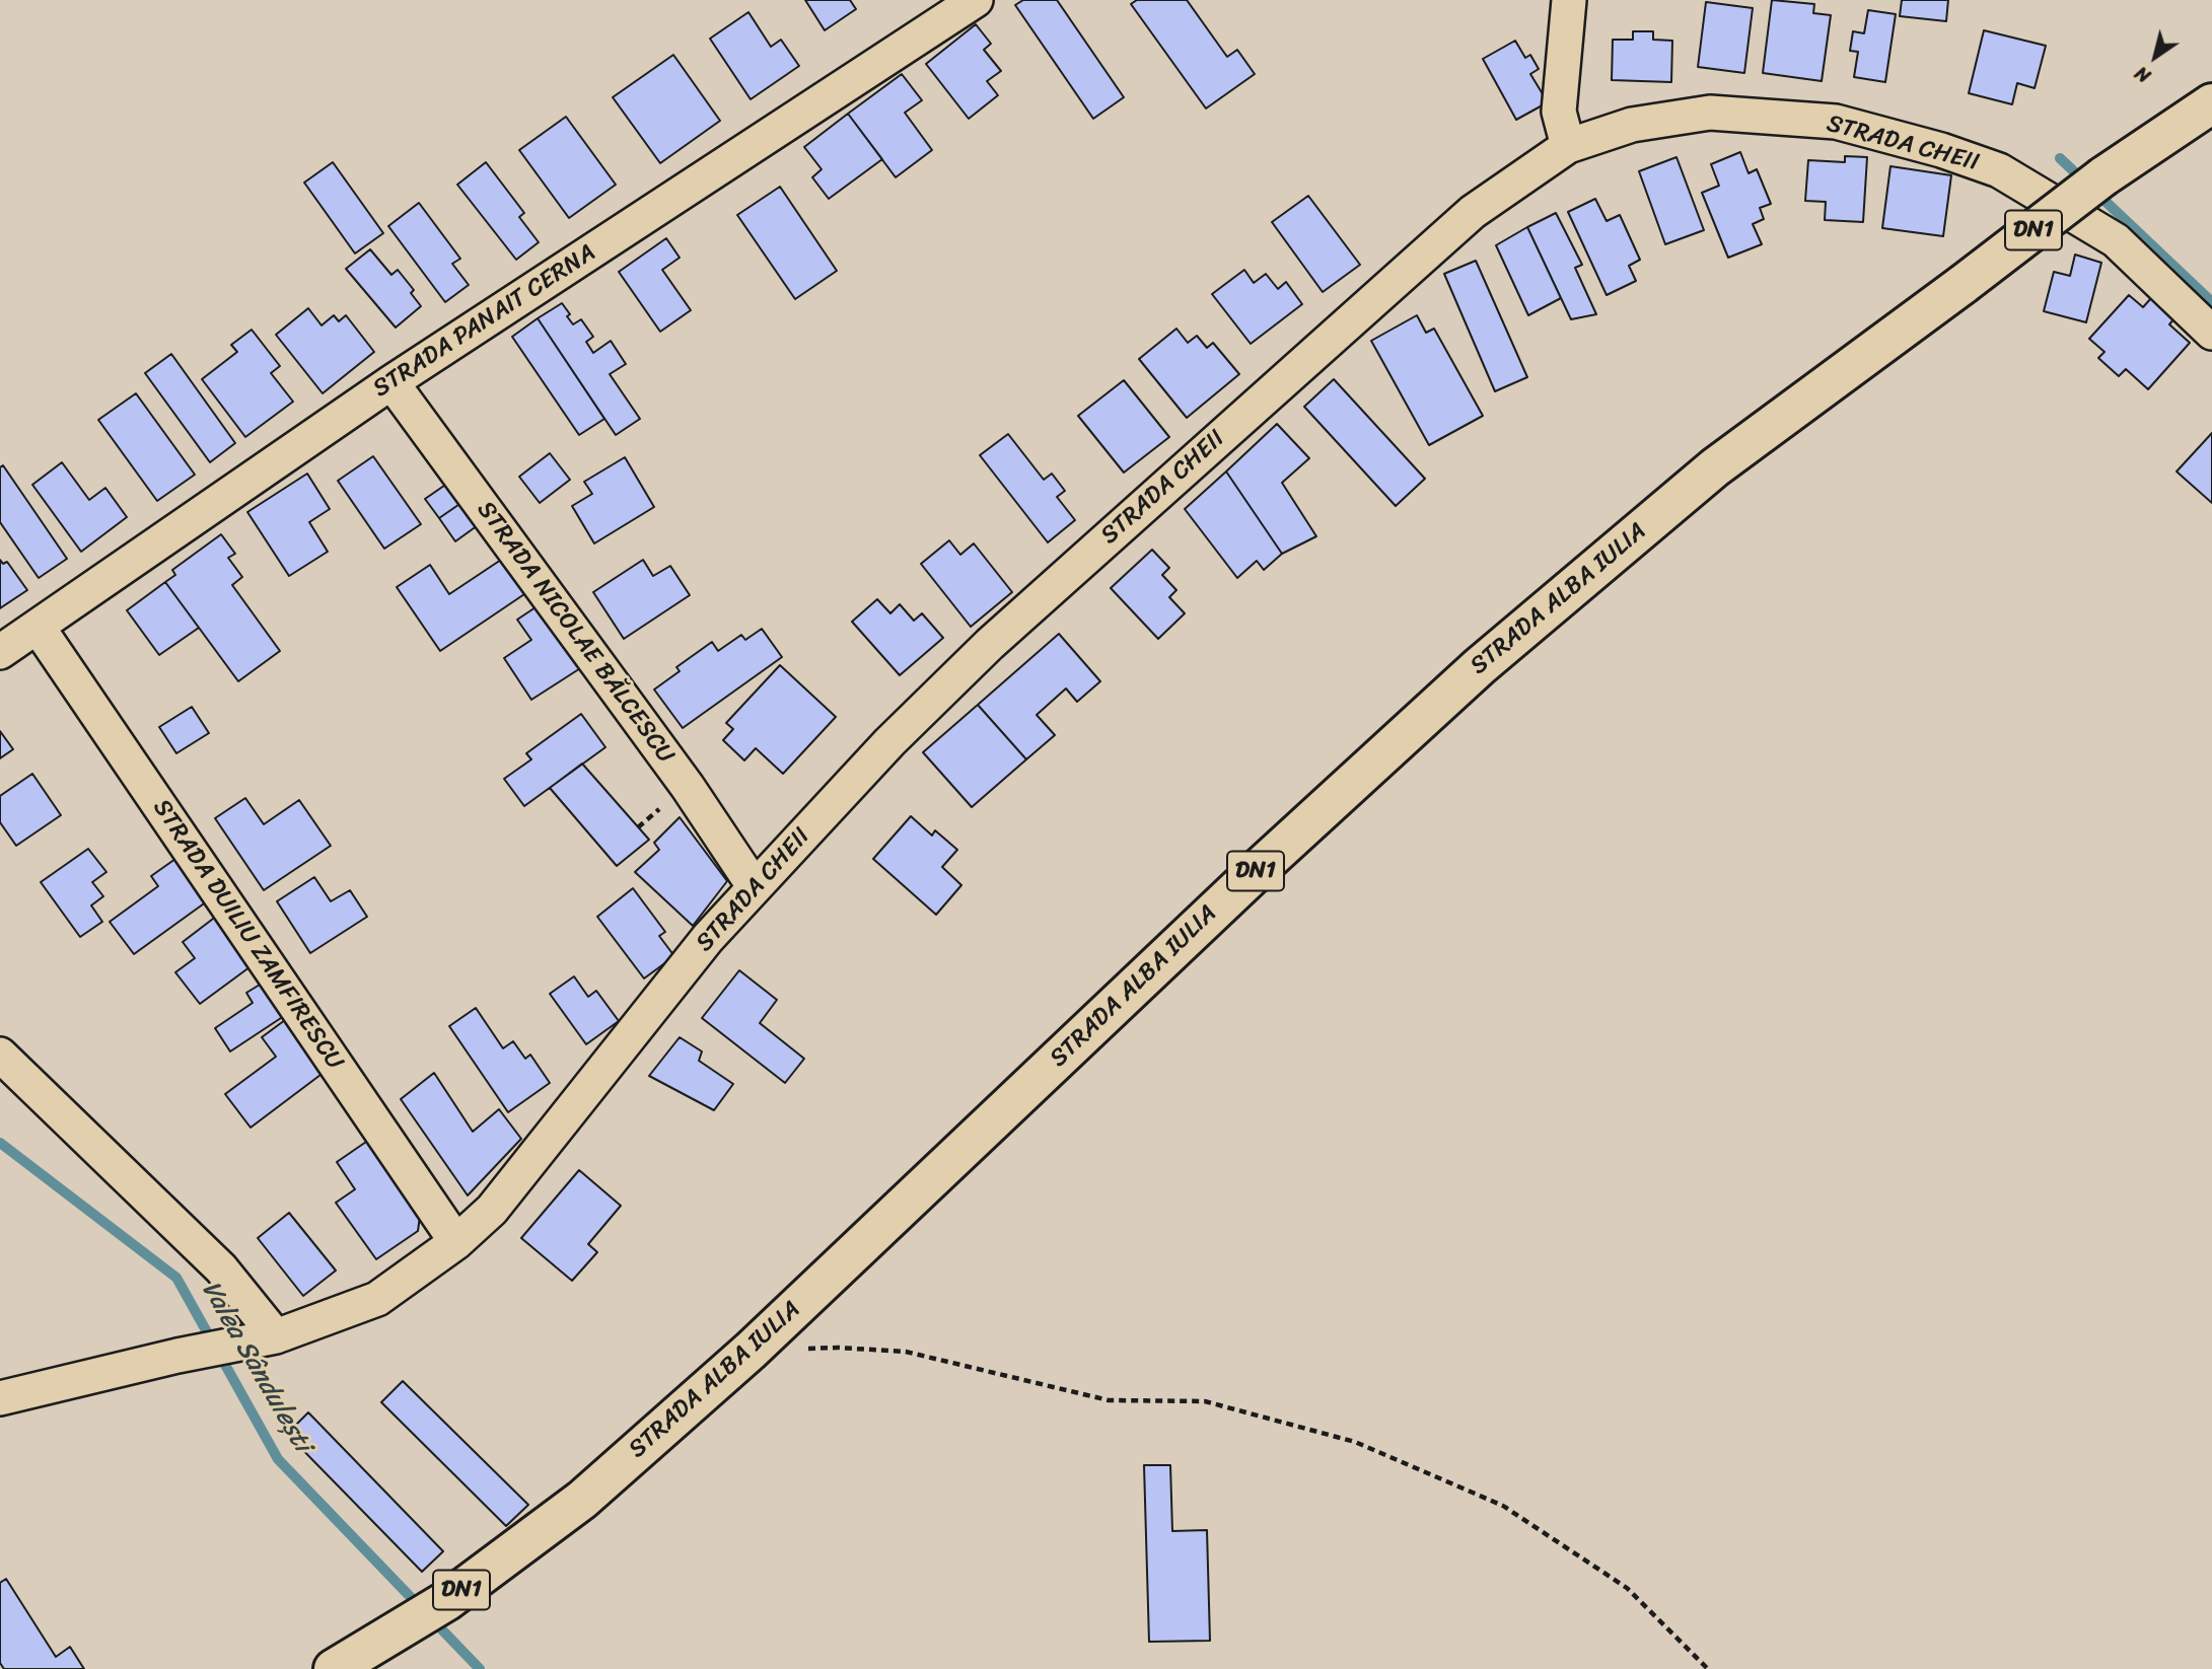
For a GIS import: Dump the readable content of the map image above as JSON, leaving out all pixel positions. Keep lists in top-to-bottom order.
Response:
{
  "streets": {
    "main road": ["DN1", "STRADA ALBA IULIA"],
    "street": [
      "STRADA CHEII",
      "STRADA PANAIT CERNA",
      "STRADA NICOLAE BĂLCESCU",
      "STRADA DUILIU ZAMFIRESCU"
    ]
  },
  "crossings": [
    ["STRADA CHEII", "STRADA NICOLAE BĂLCESCU"],
    ["STRADA CHEII", "STRADA DUILIU ZAMFIRESCU"],
    ["STRADA PANAIT CERNA", "STRADA NICOLAE BĂLCESCU"],
    ["STRADA PANAIT CERNA", "STRADA DUILIU ZAMFIRESCU"]
  ],
  "water": ["Valea Sândulești"],
  "north": "bottom left"
}
